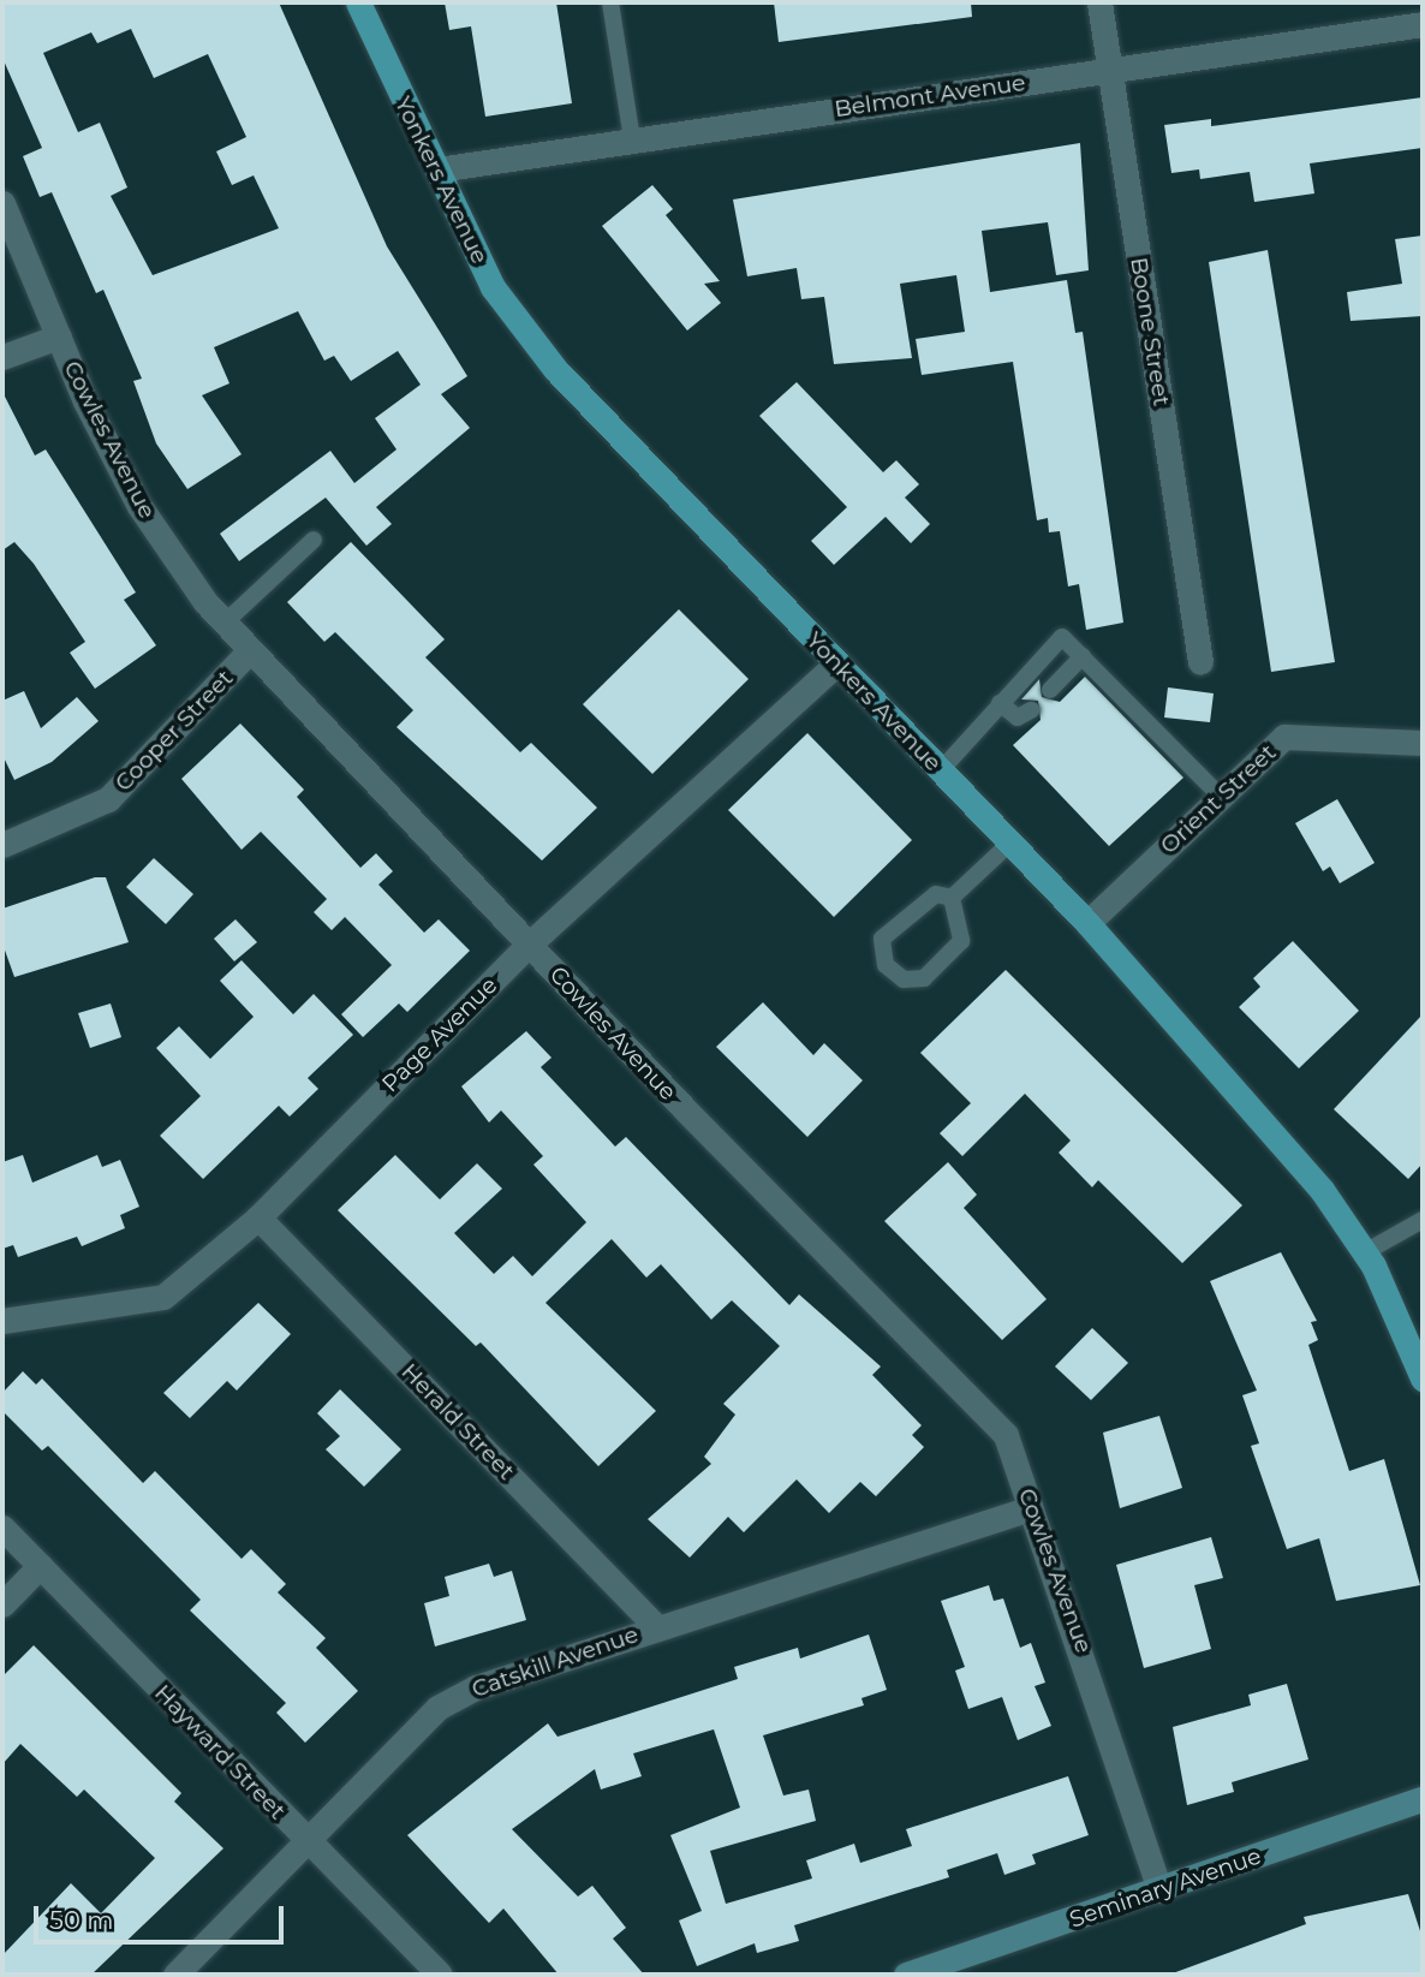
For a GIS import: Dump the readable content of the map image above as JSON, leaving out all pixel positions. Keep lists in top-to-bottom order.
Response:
{
  "streets": {
    "main road": ["Yonkers Avenue"],
    "street": [
      "Belmont Avenue",
      "Boone Street",
      "Cowles Avenue",
      "Cooper Street",
      "Orient Street",
      "Page Avenue",
      "Herald Street",
      "Catskill Avenue",
      "Hayward Street",
      "Seminary Avenue"
    ]
  },
  "crossings": [
    ["Belmont Avenue", "Yonkers Avenue"],
    ["Belmont Avenue", "Boone Street"],
    ["Yonkers Avenue", "Orient Street"],
    ["Yonkers Avenue", "Page Avenue"],
    ["Cowles Avenue", "Cooper Street"],
    ["Cowles Avenue", "Page Avenue"],
    ["Cowles Avenue", "Catskill Avenue"],
    ["Cowles Avenue", "Seminary Avenue"],
    ["Page Avenue", "Herald Street"],
    ["Herald Street", "Catskill Avenue"],
    ["Catskill Avenue", "Hayward Street"]
  ],
  "scale_bar": "50 m"
}
